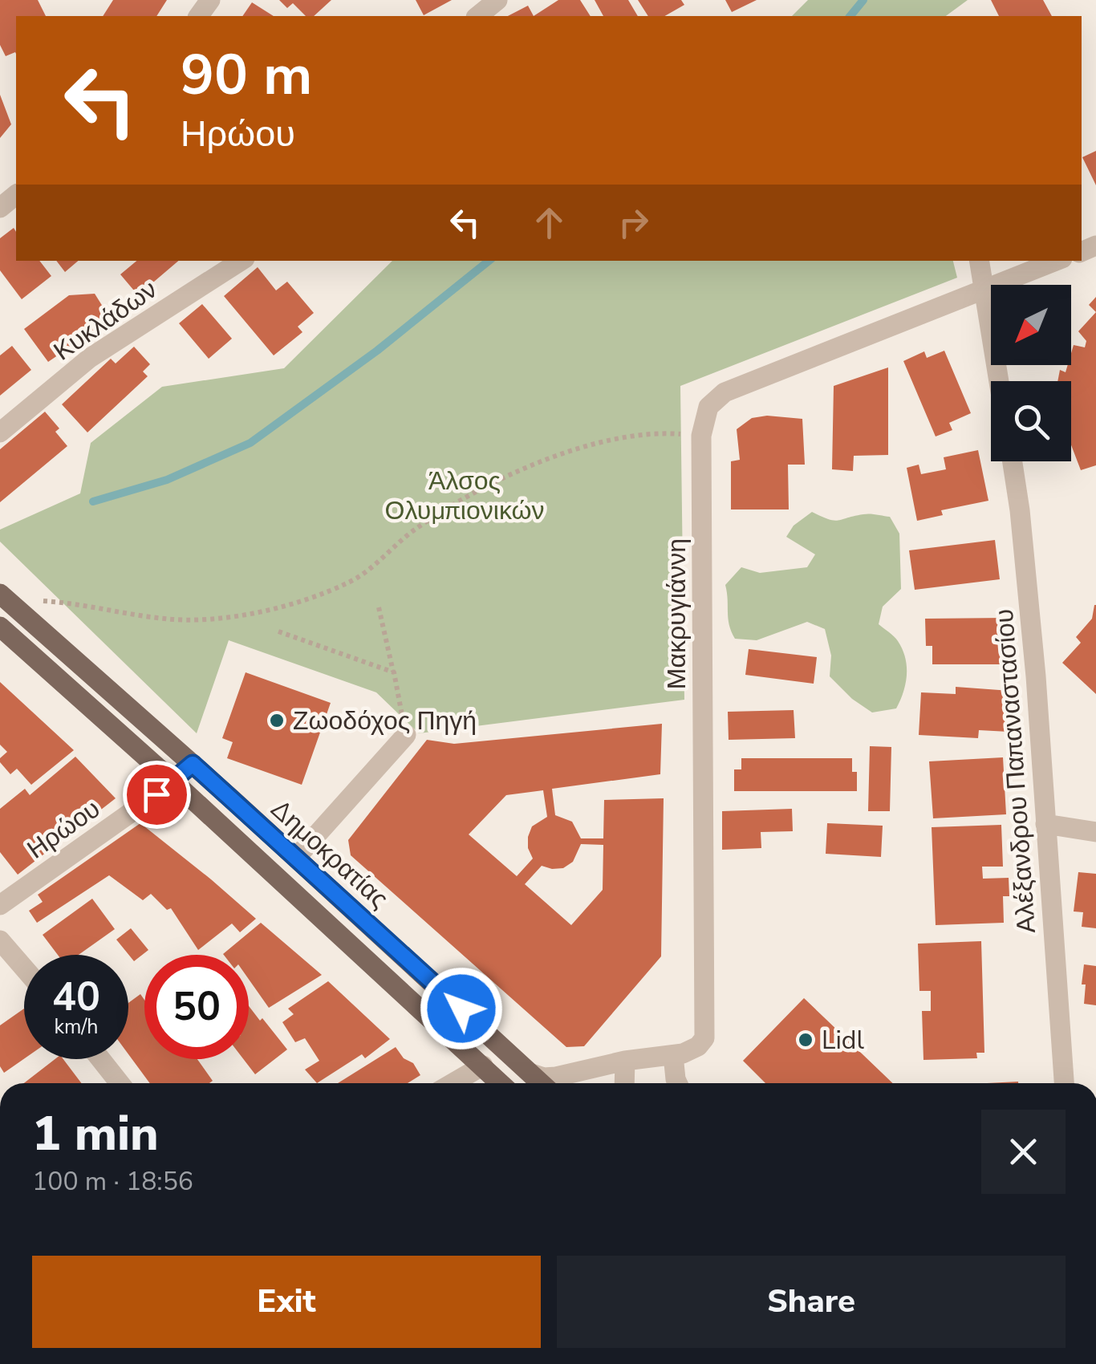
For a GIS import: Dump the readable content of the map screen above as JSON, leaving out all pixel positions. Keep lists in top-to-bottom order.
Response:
{
  "streets": {
    "main road": ["Δημοκρατίας"],
    "street": [
      "Κυκλάδων",
      "Μακρυγιάννη",
      "Αλέξανδρου Παπαναστασίου",
      "Ηρώου"
    ]
  },
  "crossings": [
    ["Μακρυγιάννη", "Δημοκρατίας"],
    ["Ηρώου", "Δημοκρατίας"]
  ],
  "parks": ["Άλσος Ολυμπιονικών"],
  "places": ["Ζωοδόχος Πηγή", "Lidl"],
  "north": "bottom left",
  "page": {
    "turn": ["90 m", "Ηρώου"],
    "speed": "40 km/h",
    "limit": "50",
    "heading": ["1 min", "100 m · 18:56"],
    "buttons": ["Exit", "Share"]
  }
}
